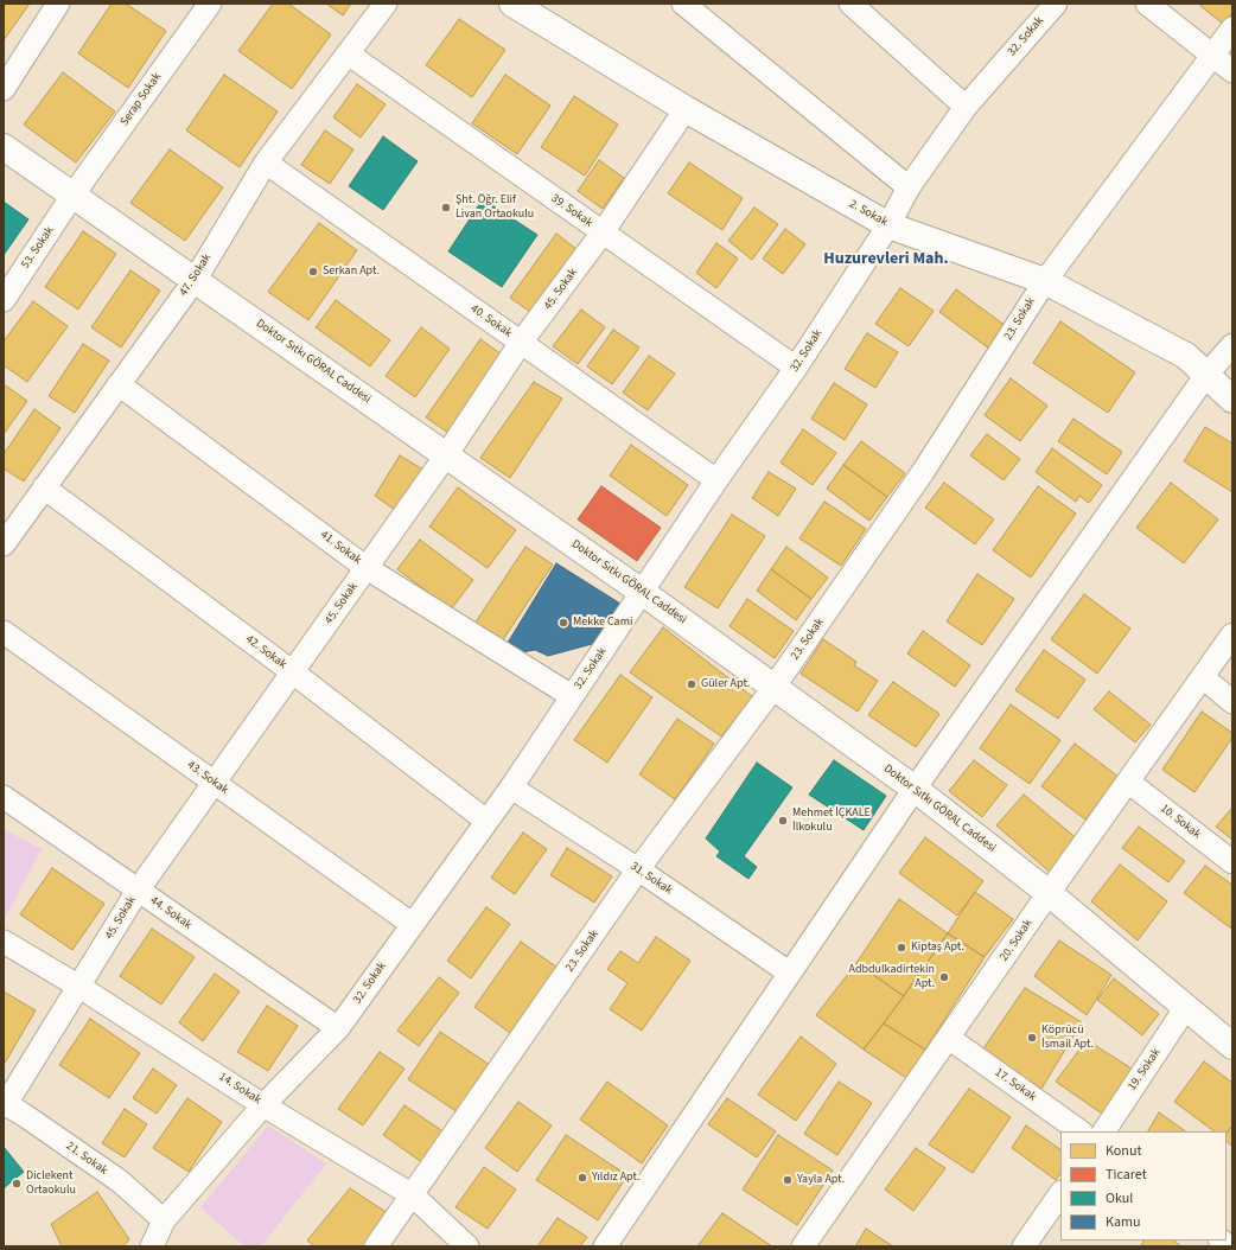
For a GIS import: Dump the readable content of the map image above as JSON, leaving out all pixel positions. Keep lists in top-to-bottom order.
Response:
{
  "streets": {
    "street": [
      "32. Sokak",
      "Serap Sokak",
      "39. Sokak",
      "2. Sokak",
      "53. Sokak",
      "47. Sokak",
      "45. Sokak",
      "23. Sokak",
      "40. Sokak",
      "Doktor Sıtkı GÖRAL Caddesi",
      "41. Sokak",
      "42. Sokak",
      "43. Sokak",
      "10. Sokak",
      "31. Sokak",
      "44. Sokak",
      "20. Sokak",
      "19. Sokak",
      "17. Sokak",
      "14. Sokak",
      "21. Sokak"
    ]
  },
  "crossings": [
    ["32. Sokak", "39. Sokak"],
    ["32. Sokak", "2. Sokak"],
    ["32. Sokak", "40. Sokak"],
    ["32. Sokak", "Doktor Sıtkı GÖRAL Caddesi"],
    ["32. Sokak", "41. Sokak"],
    ["32. Sokak", "42. Sokak"],
    ["32. Sokak", "43. Sokak"],
    ["32. Sokak", "31. Sokak"],
    ["32. Sokak", "44. Sokak"],
    ["32. Sokak", "14. Sokak"],
    ["32. Sokak", "21. Sokak"],
    ["Serap Sokak", "53. Sokak"],
    ["Serap Sokak", "Doktor Sıtkı GÖRAL Caddesi"],
    ["39. Sokak", "47. Sokak"],
    ["39. Sokak", "45. Sokak"],
    ["2. Sokak", "45. Sokak"],
    ["2. Sokak", "23. Sokak"],
    ["53. Sokak", "Doktor Sıtkı GÖRAL Caddesi"],
    ["47. Sokak", "40. Sokak"],
    ["47. Sokak", "Doktor Sıtkı GÖRAL Caddesi"],
    ["47. Sokak", "41. Sokak"],
    ["47. Sokak", "42. Sokak"],
    ["45. Sokak", "40. Sokak"],
    ["45. Sokak", "Doktor Sıtkı GÖRAL Caddesi"],
    ["45. Sokak", "41. Sokak"],
    ["45. Sokak", "42. Sokak"],
    ["45. Sokak", "43. Sokak"],
    ["45. Sokak", "44. Sokak"],
    ["45. Sokak", "14. Sokak"],
    ["45. Sokak", "21. Sokak"],
    ["23. Sokak", "Doktor Sıtkı GÖRAL Caddesi"],
    ["23. Sokak", "31. Sokak"],
    ["23. Sokak", "14. Sokak"],
    ["Doktor Sıtkı GÖRAL Caddesi", "20. Sokak"],
    ["Doktor Sıtkı GÖRAL Caddesi", "19. Sokak"],
    ["10. Sokak", "20. Sokak"],
    ["20. Sokak", "17. Sokak"]
  ],
  "districts": ["Huzurevleri Mah."],
  "places": [
    "Şht. Öğr. Elif Livan Ortaokulu",
    "Serkan Apt.",
    "Mekke Cami",
    "Güler Apt.",
    "Mehmet İÇKALE İlkokulu",
    "Kiptaş Apt.",
    "Adbdulkadirtekin Apt.",
    "Köprücü İsmail Apt.",
    "Yıldız Apt.",
    "Yayla Apt.",
    "Diclekent Ortaokulu"
  ],
  "legend": [
    "Konut",
    "Ticaret",
    "Okul",
    "Kamu"
  ]
}
